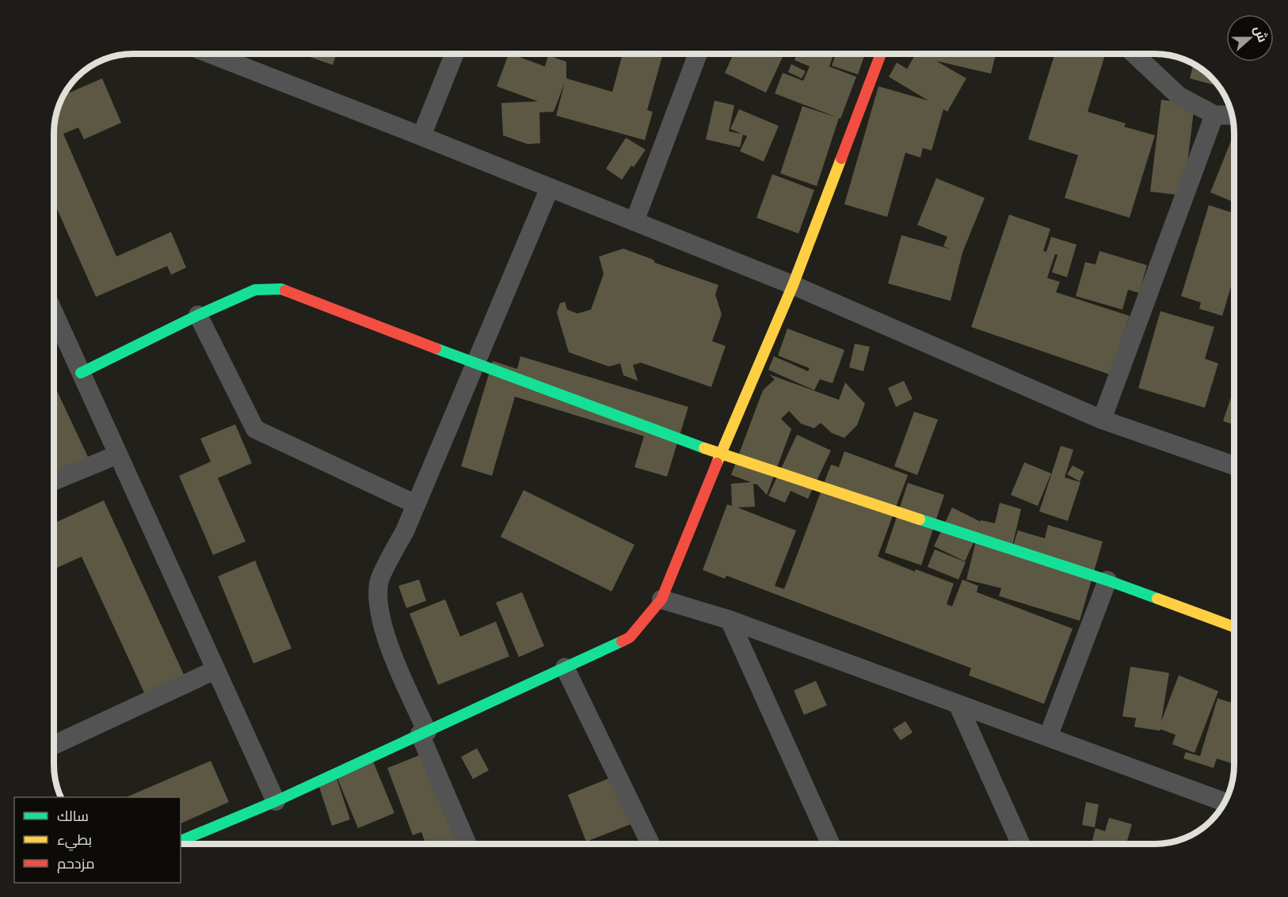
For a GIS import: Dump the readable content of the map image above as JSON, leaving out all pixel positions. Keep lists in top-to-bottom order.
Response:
{
  "legend": ["سالك", "بطيء", "مزدحم"],
  "north": "right"
}
